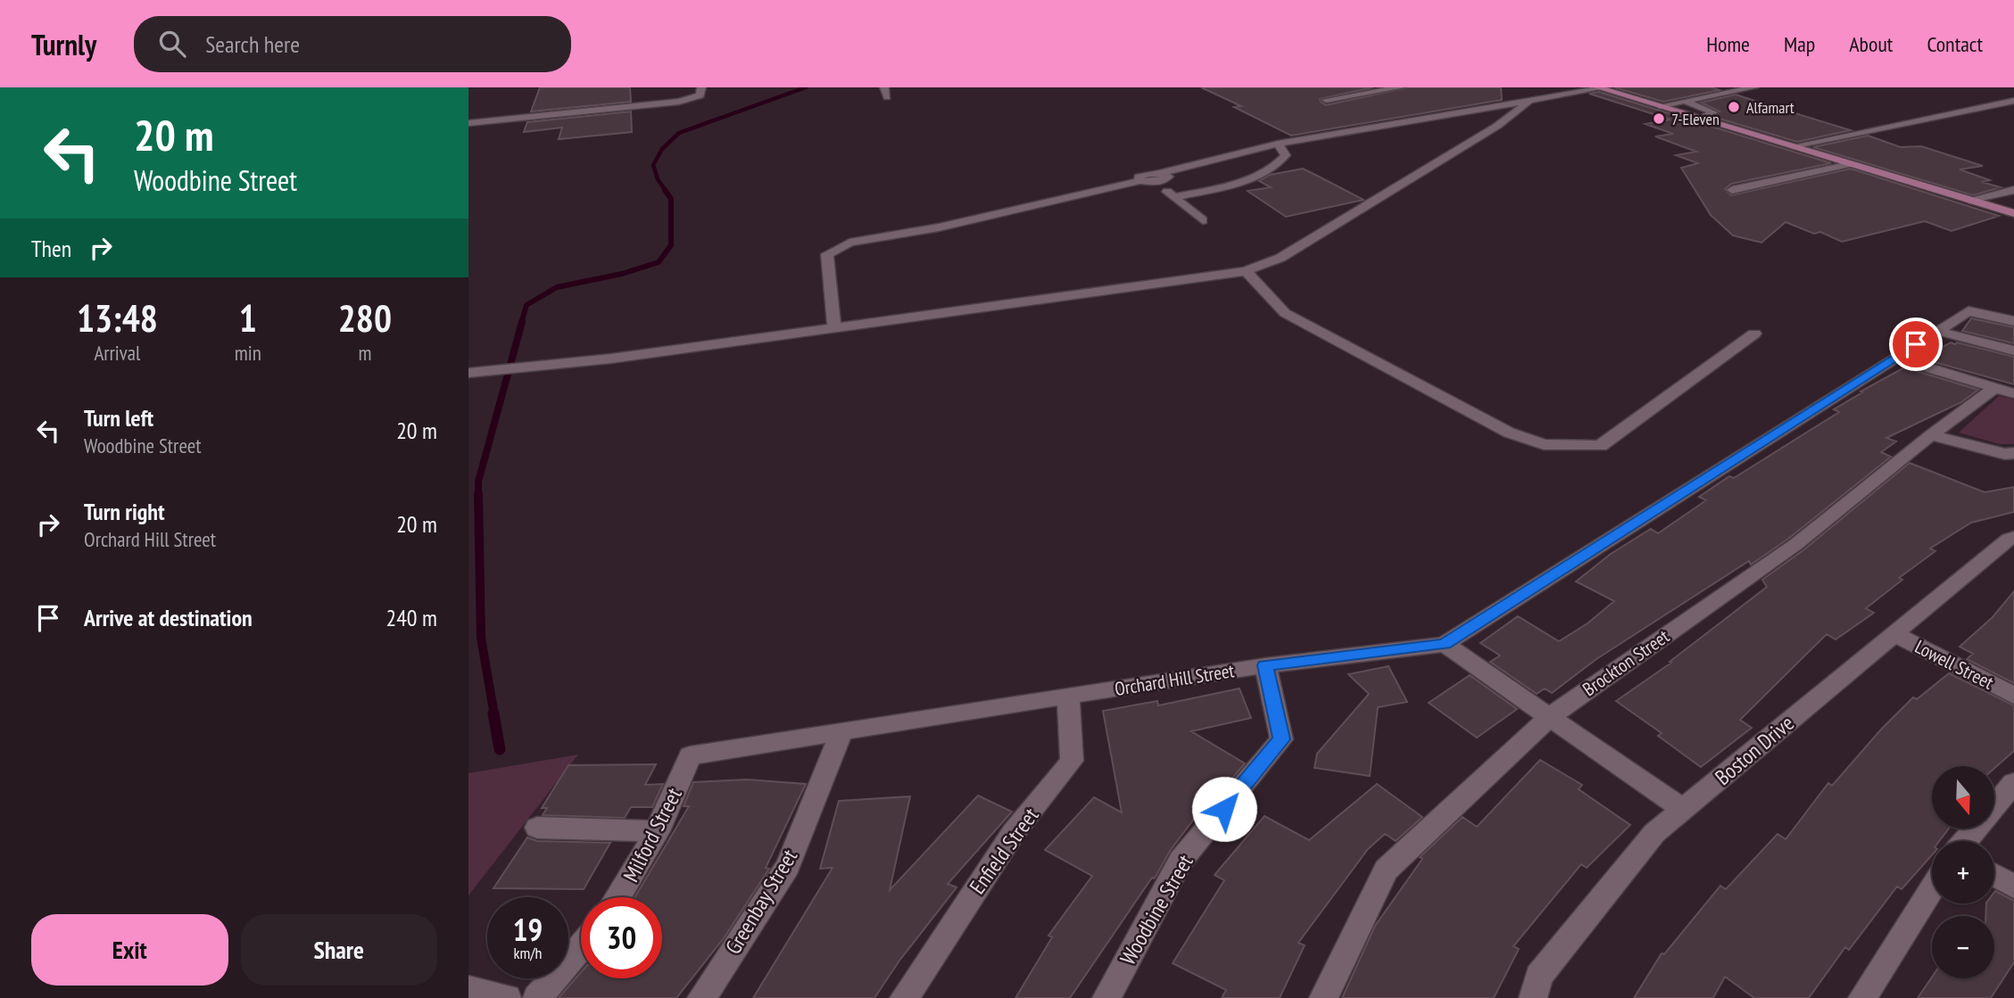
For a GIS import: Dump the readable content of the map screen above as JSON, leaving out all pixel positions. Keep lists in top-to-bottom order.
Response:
{
  "streets": {
    "street": [
      "Brockton Street",
      "Lowell Street",
      "Orchard Hill Street",
      "Boston Drive",
      "Milford Street",
      "Enfield Street",
      "Greenbay Street",
      "Woodbine Street"
    ]
  },
  "crossings": [
    ["Lowell Street", "Boston Drive"],
    ["Orchard Hill Street", "Milford Street"],
    ["Orchard Hill Street", "Enfield Street"],
    ["Orchard Hill Street", "Greenbay Street"],
    ["Orchard Hill Street", "Woodbine Street"]
  ],
  "places": ["Alfamart", "7-Eleven"],
  "north": "bottom",
  "page": {
    "header": "Turnly",
    "search": "Search here",
    "nav": [
      "Home",
      "Map",
      "About",
      "Contact"
    ],
    "turn": ["20 m", "Woodbine Street"],
    "then": "Then",
    "eta": [
      "13:48",
      "Arrival",
      "1",
      "min",
      "280",
      "m"
    ],
    "list": [
      {
        "name": "Turn left",
        "note": "Woodbine Street",
        "value": "20 m"
      },
      {
        "name": "Turn right",
        "note": "Orchard Hill Street",
        "value": "20 m"
      },
      {
        "name": "Arrive at destination",
        "value": "240 m"
      }
    ],
    "map_buttons": ["+", "−"],
    "speed": "19 km/h",
    "limit": "30",
    "buttons": ["Exit", "Share"]
  }
}
